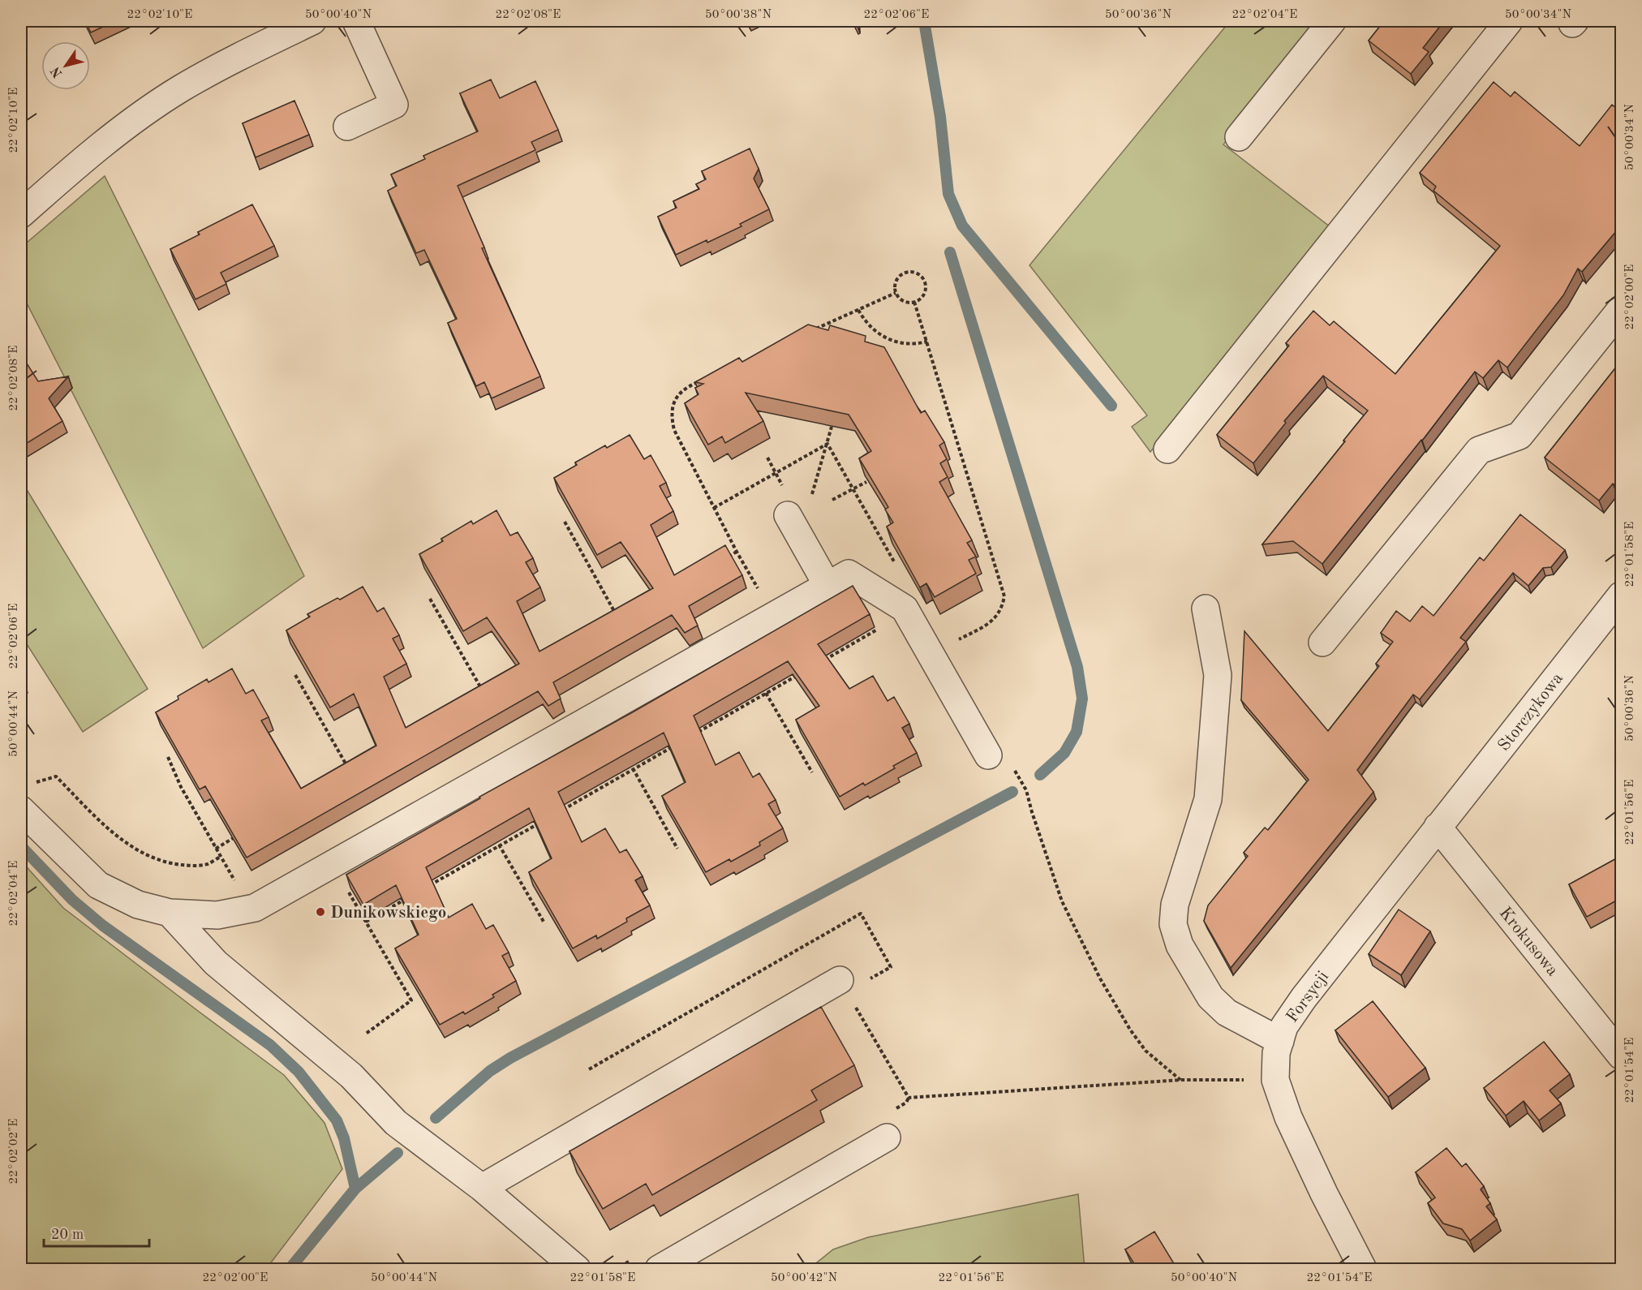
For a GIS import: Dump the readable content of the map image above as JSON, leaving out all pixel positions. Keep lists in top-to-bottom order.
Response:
{
  "streets": {
    "street": ["Storczykowa", "Krokusowa", "Forsycji"]
  },
  "crossings": [
    ["Storczykowa", "Krokusowa"],
    ["Storczykowa", "Forsycji"],
    ["Krokusowa", "Forsycji"]
  ],
  "places": ["Dunikowskiego"],
  "scale_bar": "20 m",
  "north": "bottom left",
  "coordinates": [
    "22°02'10\"E",
    "50°00'40\"N",
    "22°02'08\"E",
    "50°00'38\"N",
    "22°02'06\"E",
    "50°00'36\"N",
    "22°02'04\"E",
    "50°00'34\"N",
    "22°02'00\"E",
    "22°01'58\"E",
    "50°00'44\"N",
    "22°01'56\"E",
    "22°01'54\"E",
    "22°02'02\"E",
    "50°00'42\"N"
  ]
}
